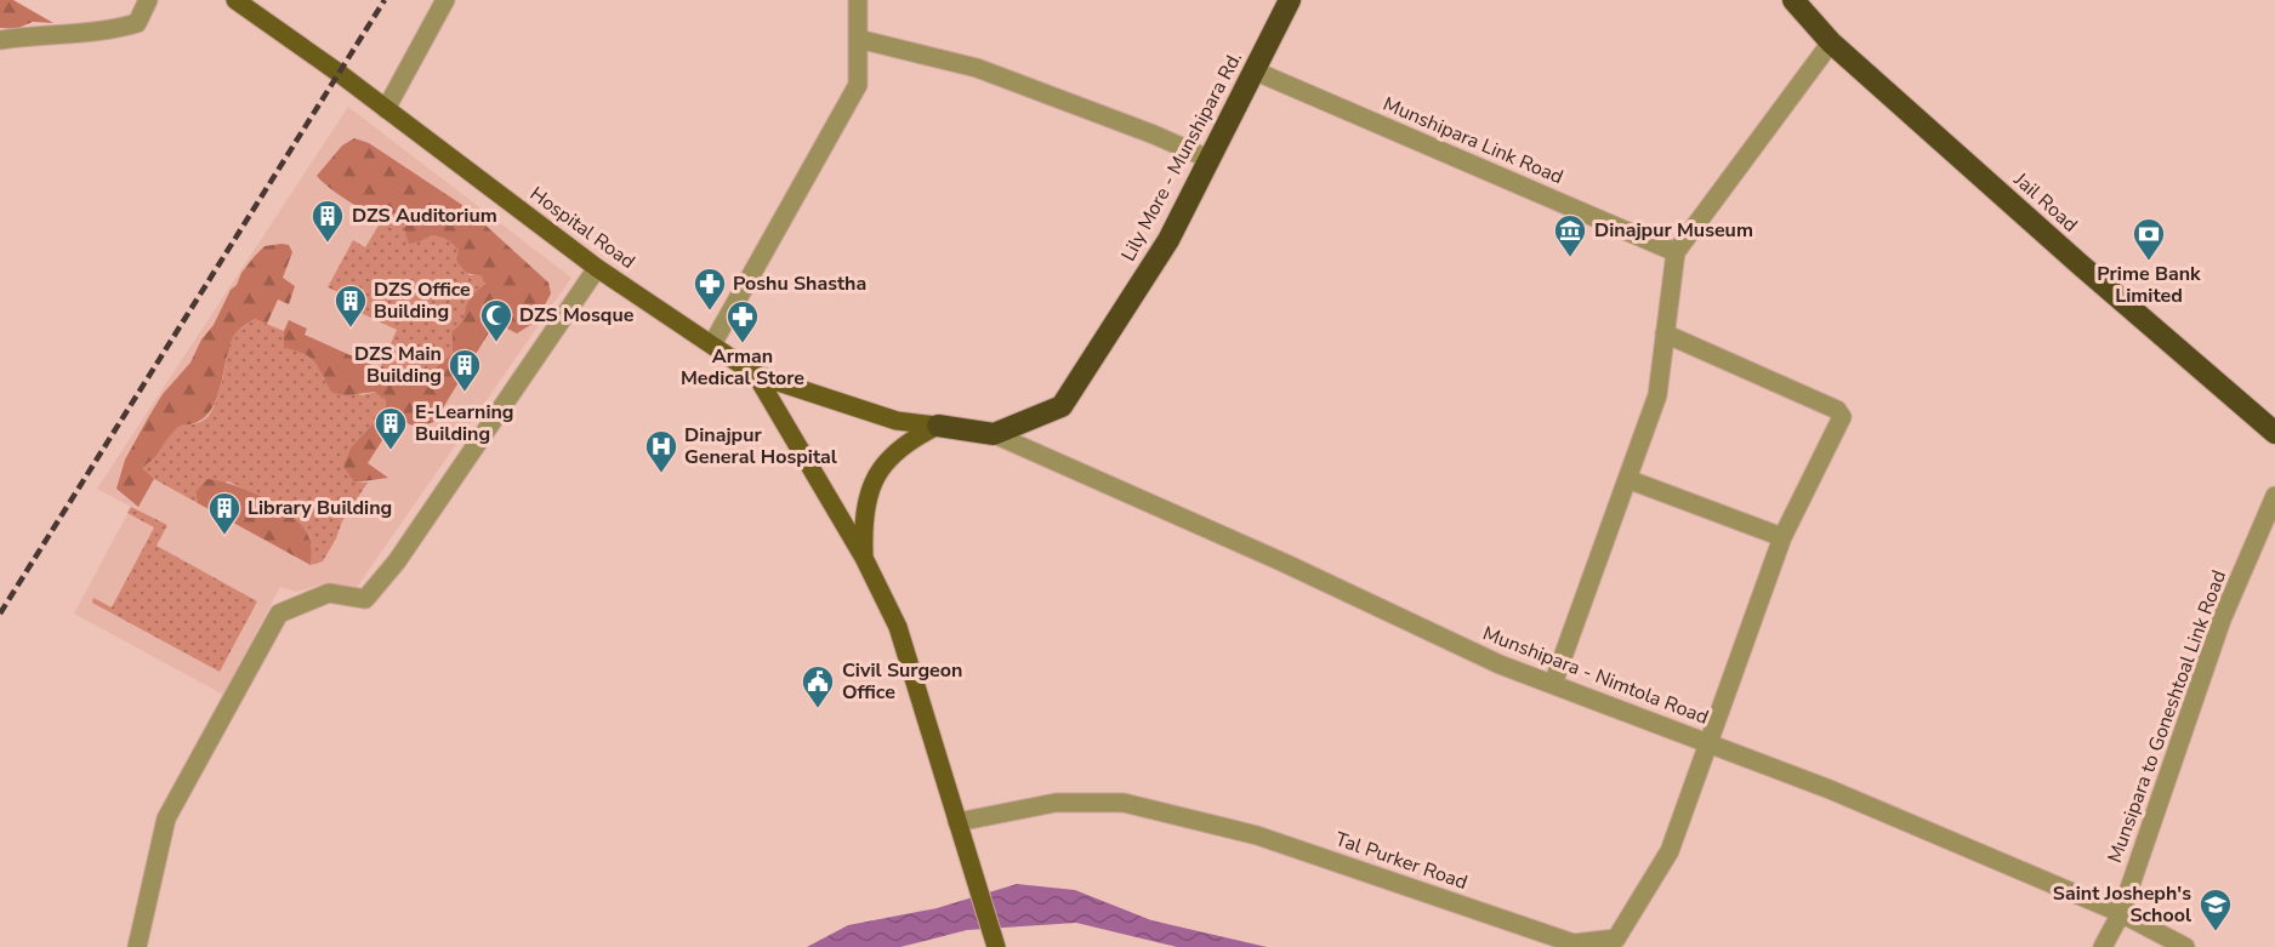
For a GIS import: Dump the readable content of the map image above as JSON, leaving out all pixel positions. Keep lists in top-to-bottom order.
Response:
{
  "streets": {
    "highway": ["Lily More - Munshipara Rd.", "Jail Road"],
    "main road": ["Hospital Road"],
    "street": [
      "Munshipara Link Road",
      "Munshipara - Nimtola Road",
      "Munsipara to Goneshtoal Link Road",
      "Tal Purker Road"
    ]
  },
  "crossings": [
    ["Munshipara Link Road", "Lily More - Munshipara Rd."],
    ["Lily More - Munshipara Rd.", "Munshipara - Nimtola Road"],
    ["Munshipara - Nimtola Road", "Munsipara to Goneshtoal Link Road"],
    ["Munshipara - Nimtola Road", "Tal Purker Road"]
  ],
  "places": {
    "building": [
      "DZS Auditorium",
      "DZS Office Building",
      "DZS Main Building",
      "E-Learning Building",
      "Library Building"
    ],
    "museum": ["Dinajpur Museum"],
    "bank": ["Prime Bank Limited"],
    "pharmacy": ["Poshu Shastha", "Arman Medical Store"],
    "mosque": ["DZS Mosque"],
    "hospital": ["Dinajpur General Hospital"],
    "public building": ["Civil Surgeon Office"],
    "school or university": ["Saint Josheph's School"]
  }
}
